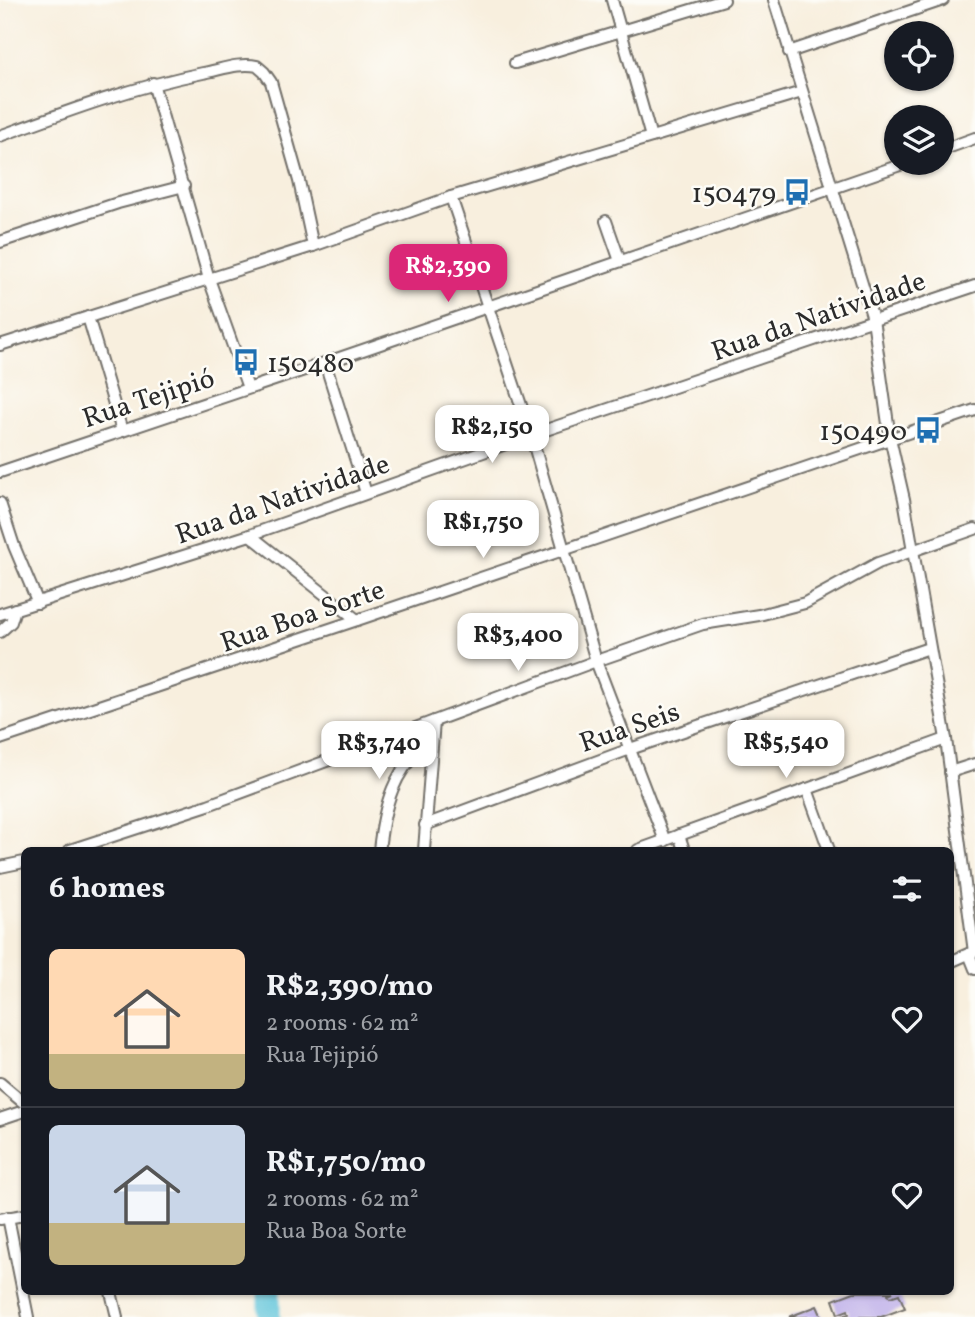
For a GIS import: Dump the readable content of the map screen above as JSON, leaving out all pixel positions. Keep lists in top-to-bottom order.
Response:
{
  "streets": {
    "street": [
      "Rua da Natividade",
      "Rua Tejipió",
      "Rua Boa Sorte",
      "Rua Seis"
    ]
  },
  "places": {
    "bus stop": ["150479", "150480", "150490"]
  },
  "page": {
    "price": [
      "R$2,390",
      "R$2,150",
      "R$1,750",
      "R$3,400",
      "R$5,540",
      "R$3,740"
    ],
    "heading": "6 homes",
    "list": [
      {
        "name": "R$2,390/mo",
        "note": "2 rooms · 62 m² · Rua Tejipió"
      },
      {
        "name": "R$1,750/mo",
        "note": "2 rooms · 62 m² · Rua Boa Sorte"
      }
    ]
  }
}
